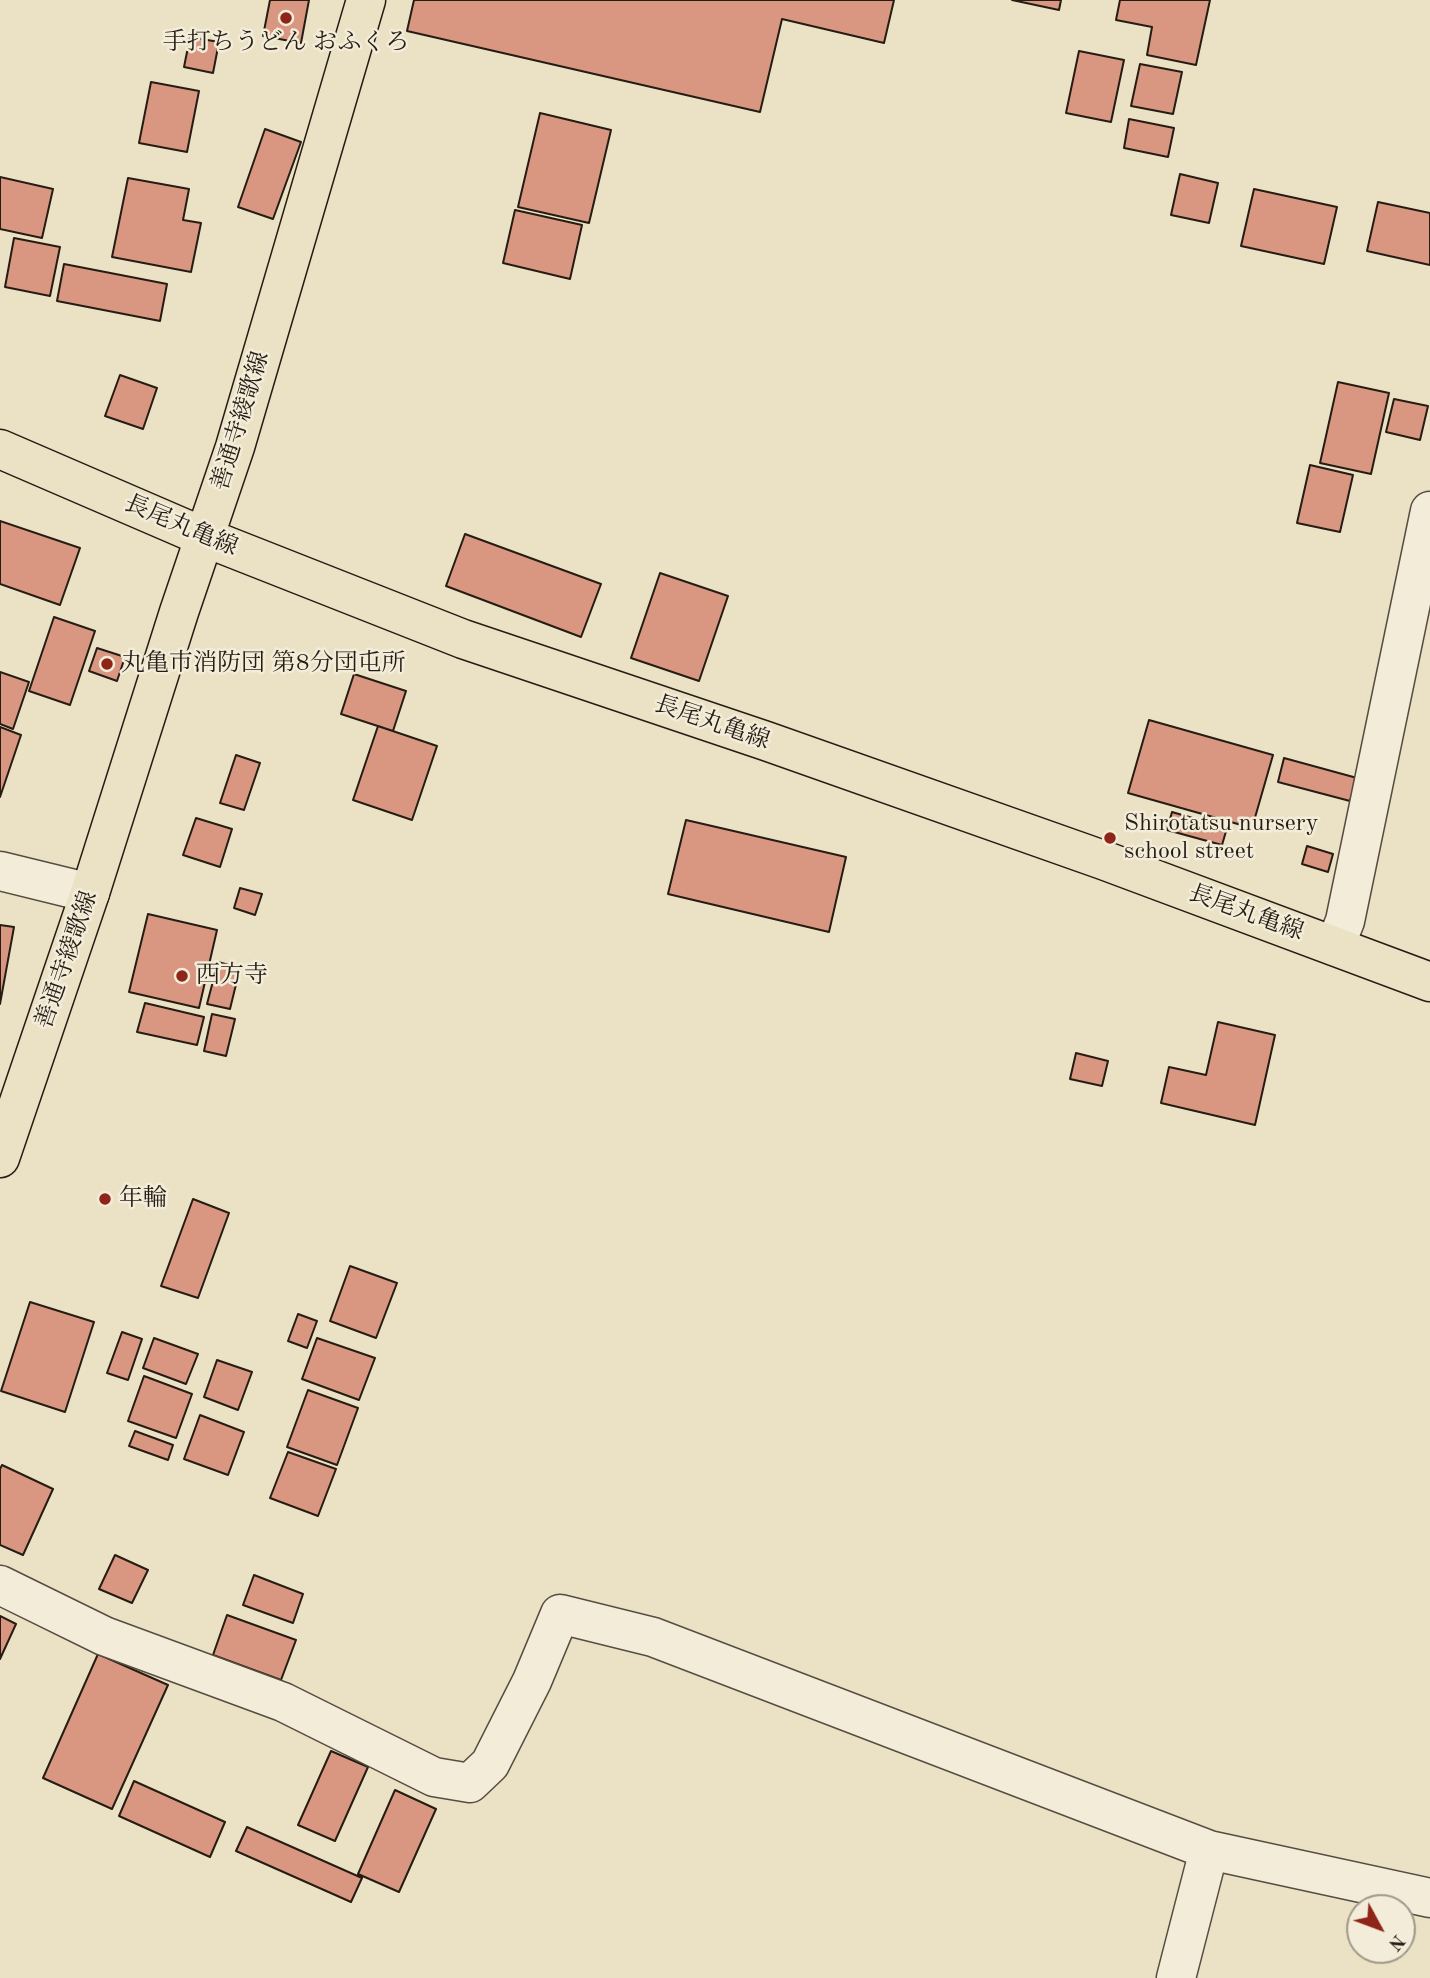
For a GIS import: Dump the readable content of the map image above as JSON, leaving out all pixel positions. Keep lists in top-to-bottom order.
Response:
{
  "streets": {
    "main road": ["善通寺綾歌線", "長尾丸亀線"]
  },
  "crossings": [
    ["善通寺綾歌線", "長尾丸亀線"]
  ],
  "places": [
    "手打ちうどん おふくろ",
    "丸亀市消防団 第8分団屯所",
    "Shirotatsu nursery school street",
    "西方寺",
    "年輪"
  ],
  "north": "bottom right"
}
